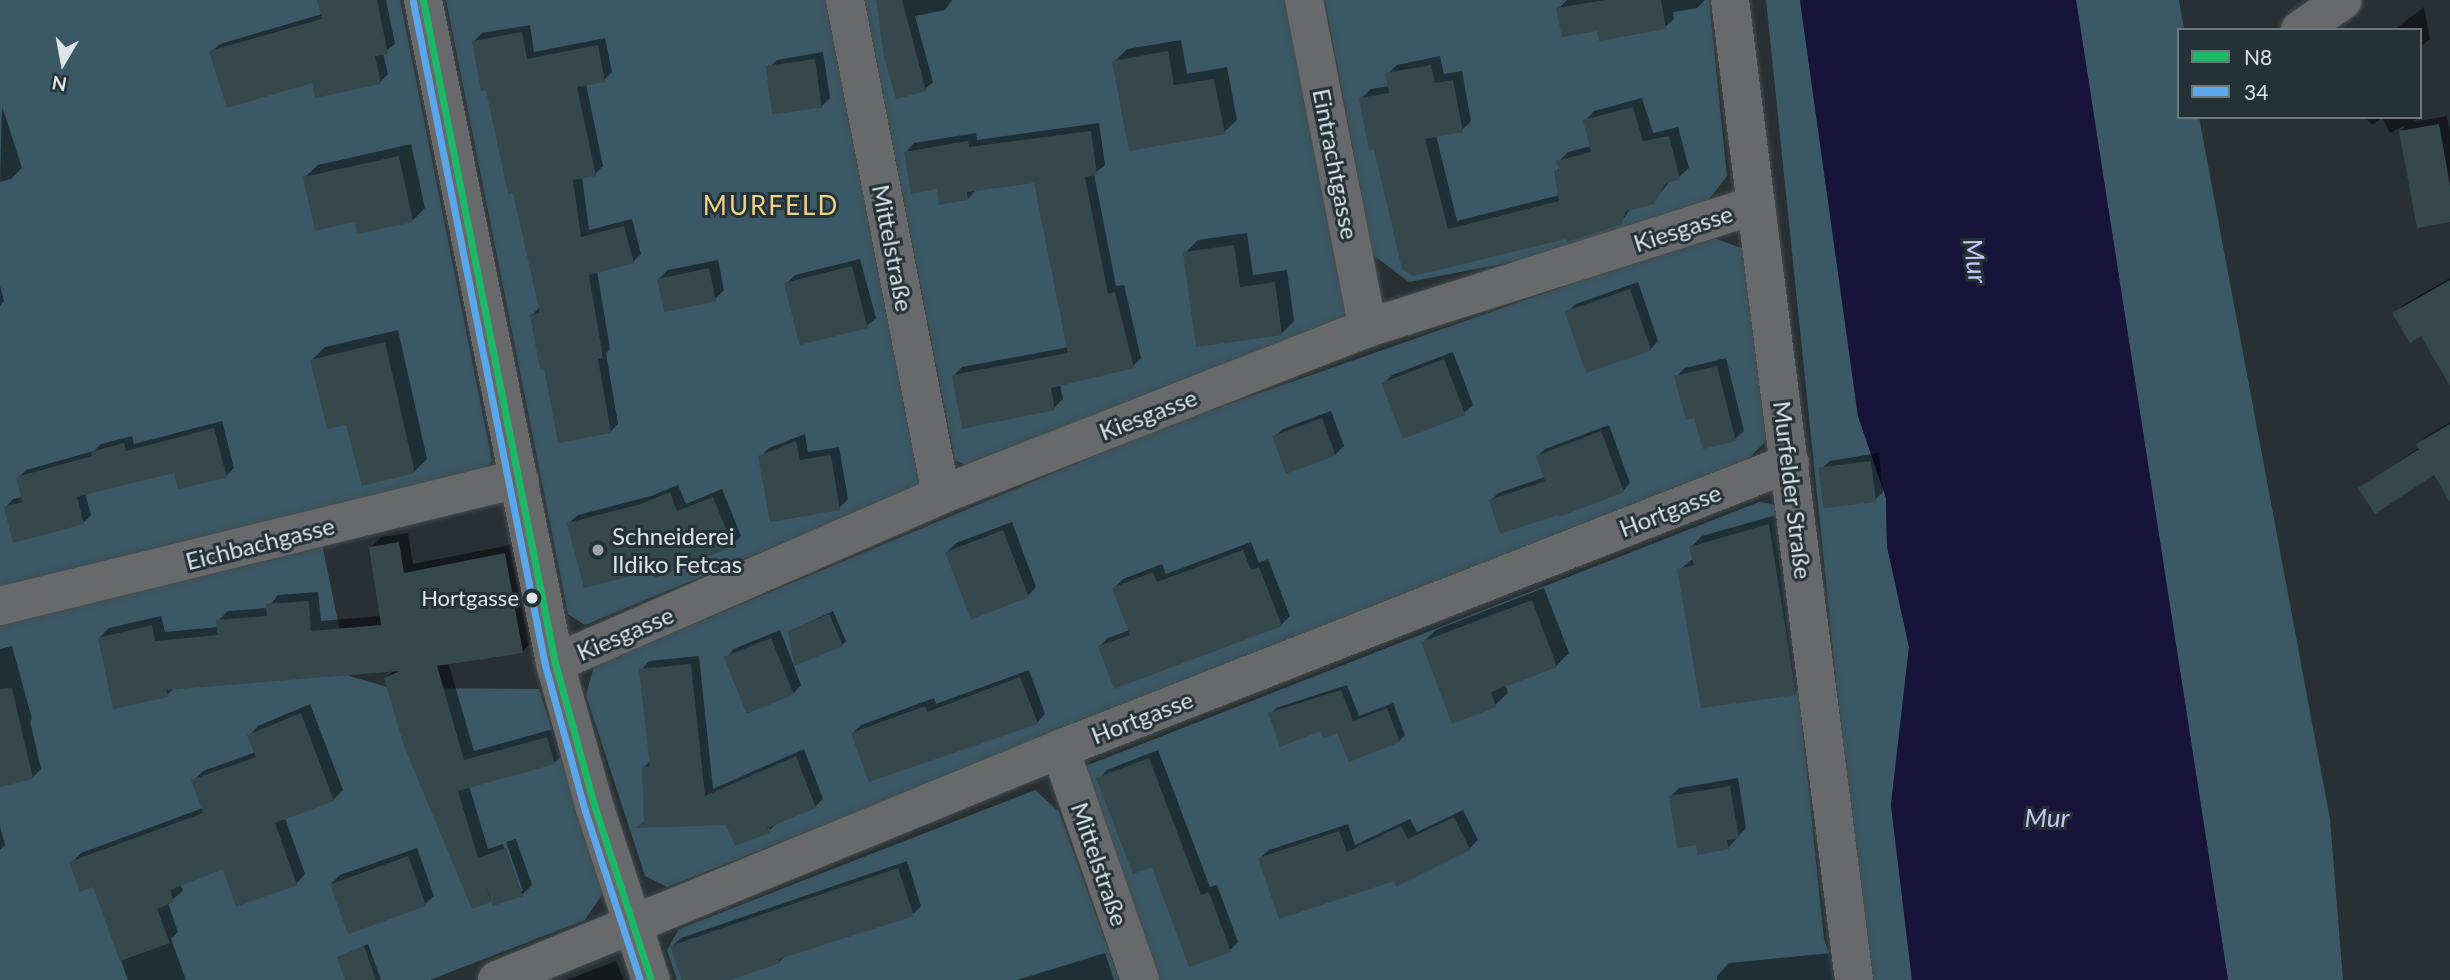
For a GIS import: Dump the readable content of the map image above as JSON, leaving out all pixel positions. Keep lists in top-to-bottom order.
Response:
{
  "streets": {
    "street": [
      "Eintrachtgasse",
      "Kiesgasse",
      "Mittelstraße",
      "Murfelder Straße",
      "Hortgasse",
      "Eichbachgasse"
    ]
  },
  "crossings": [
    ["Eintrachtgasse", "Kiesgasse"],
    ["Kiesgasse", "Mittelstraße"],
    ["Kiesgasse", "Murfelder Straße"],
    ["Mittelstraße", "Hortgasse"],
    ["Murfelder Straße", "Hortgasse"]
  ],
  "districts": ["MURFELD"],
  "water": ["Mur"],
  "places": ["Schneiderei Ildiko Fetcas", "Hortgasse"],
  "lines": ["transit line N8", "transit line 34"],
  "legend": ["N8", "34"],
  "north": "bottom"
}
